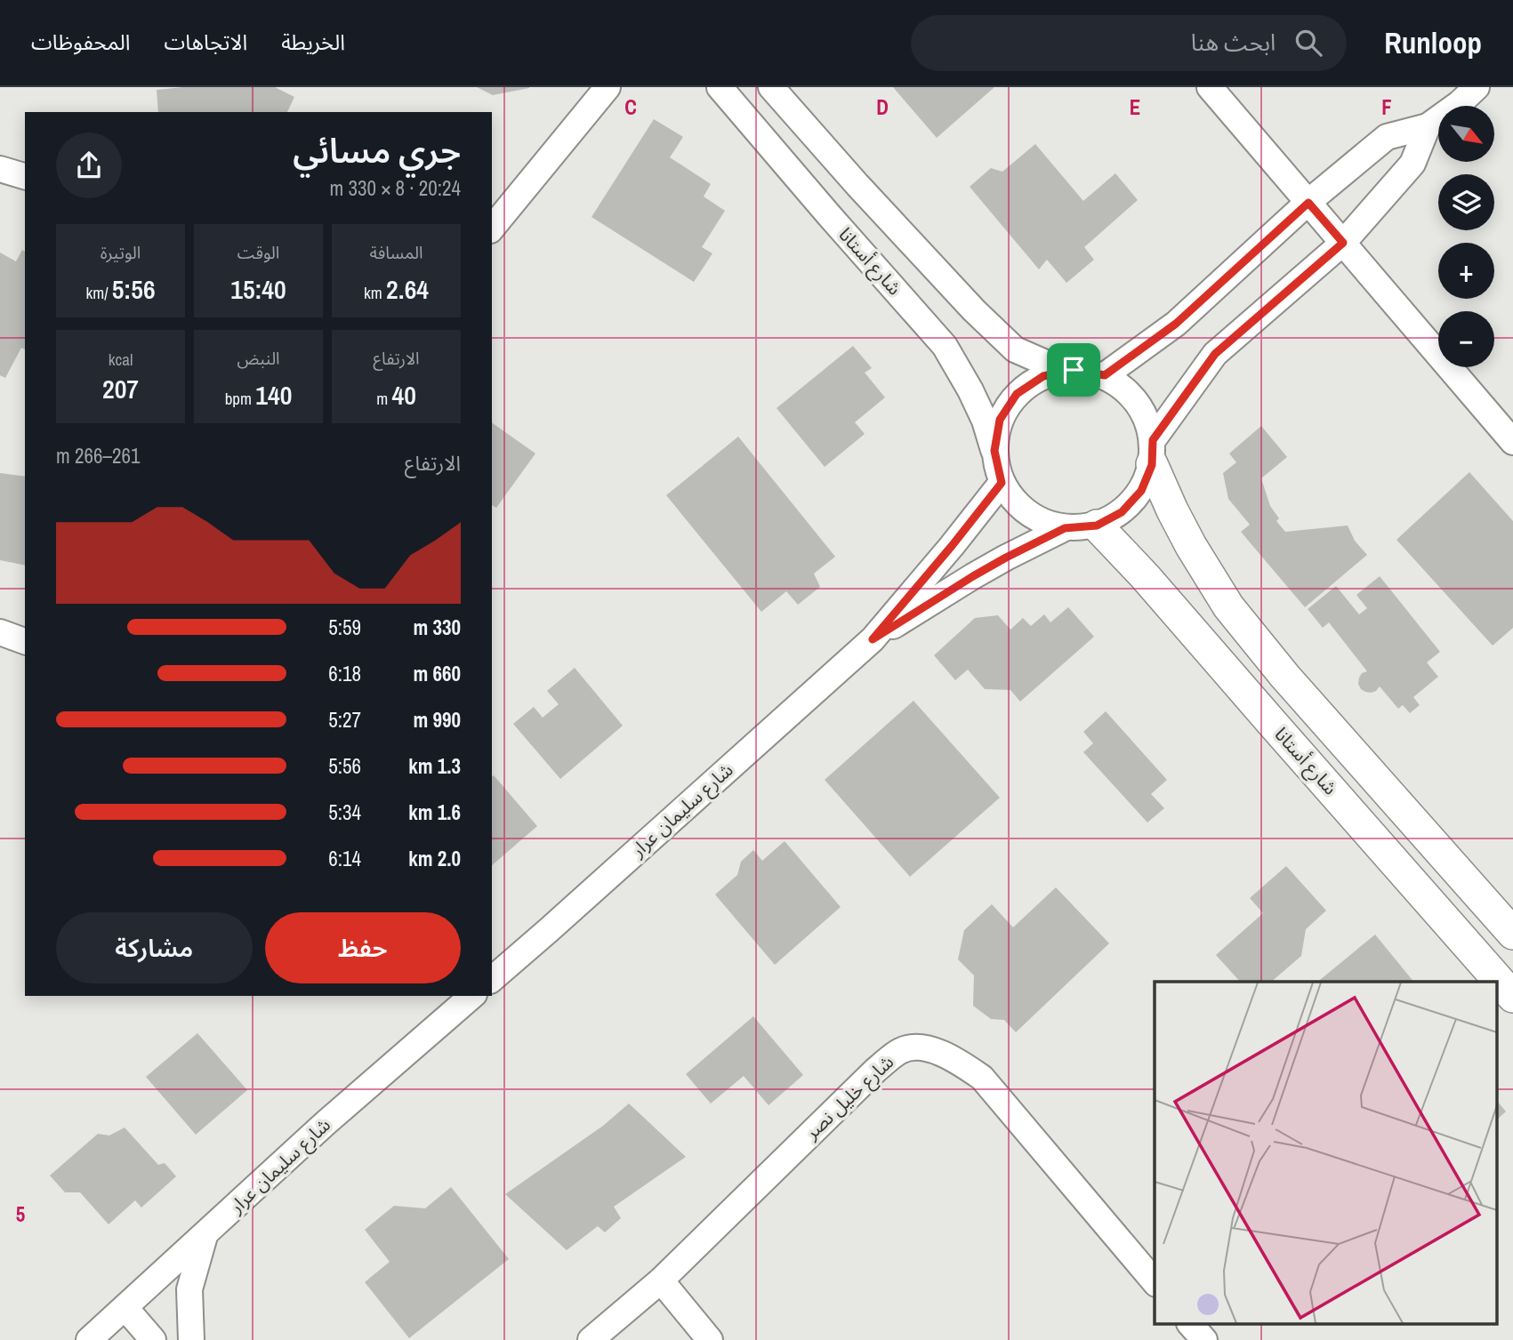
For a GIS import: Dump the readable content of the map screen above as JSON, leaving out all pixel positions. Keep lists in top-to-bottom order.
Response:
{
  "streets": {
    "street": ["شارع أستانا", "شارع سليمان عرار", "شارع خليل نصر"]
  },
  "crossings": [
    ["شارع أستانا", "شارع سليمان عرار"]
  ],
  "north": "bottom right",
  "page": {
    "header": "Runloop",
    "search": "ابحث هنا",
    "nav": ["الخريطة", "الاتجاهات", "المحفوظات"],
    "map_buttons": ["+", "−"],
    "heading": ["جري مسائي", "20:24 · 8 × 330 m"],
    "stats": [
      ["المسافة", "2.64 km"],
      ["الوقت", "15:40"],
      ["الوتيرة", "5:56 /km"],
      ["الارتفاع", "40 m"],
      ["النبض", "140 bpm"],
      ["kcal", "207"]
    ],
    "chart": ["الارتفاع", "261–266 m"],
    "list": [
      {
        "name": "330 m",
        "note": "5:59"
      },
      {
        "name": "660 m",
        "note": "6:18"
      },
      {
        "name": "990 m",
        "note": "5:27"
      },
      {
        "name": "1.3 km",
        "note": "5:56"
      },
      {
        "name": "1.6 km",
        "note": "5:34"
      },
      {
        "name": "2.0 km",
        "note": "6:14"
      }
    ],
    "buttons": ["حفظ", "مشاركة"]
  },
  "grid": {
    "columns": [
      "C",
      "D",
      "E",
      "F"
    ],
    "rows": ["5"]
  }
}
